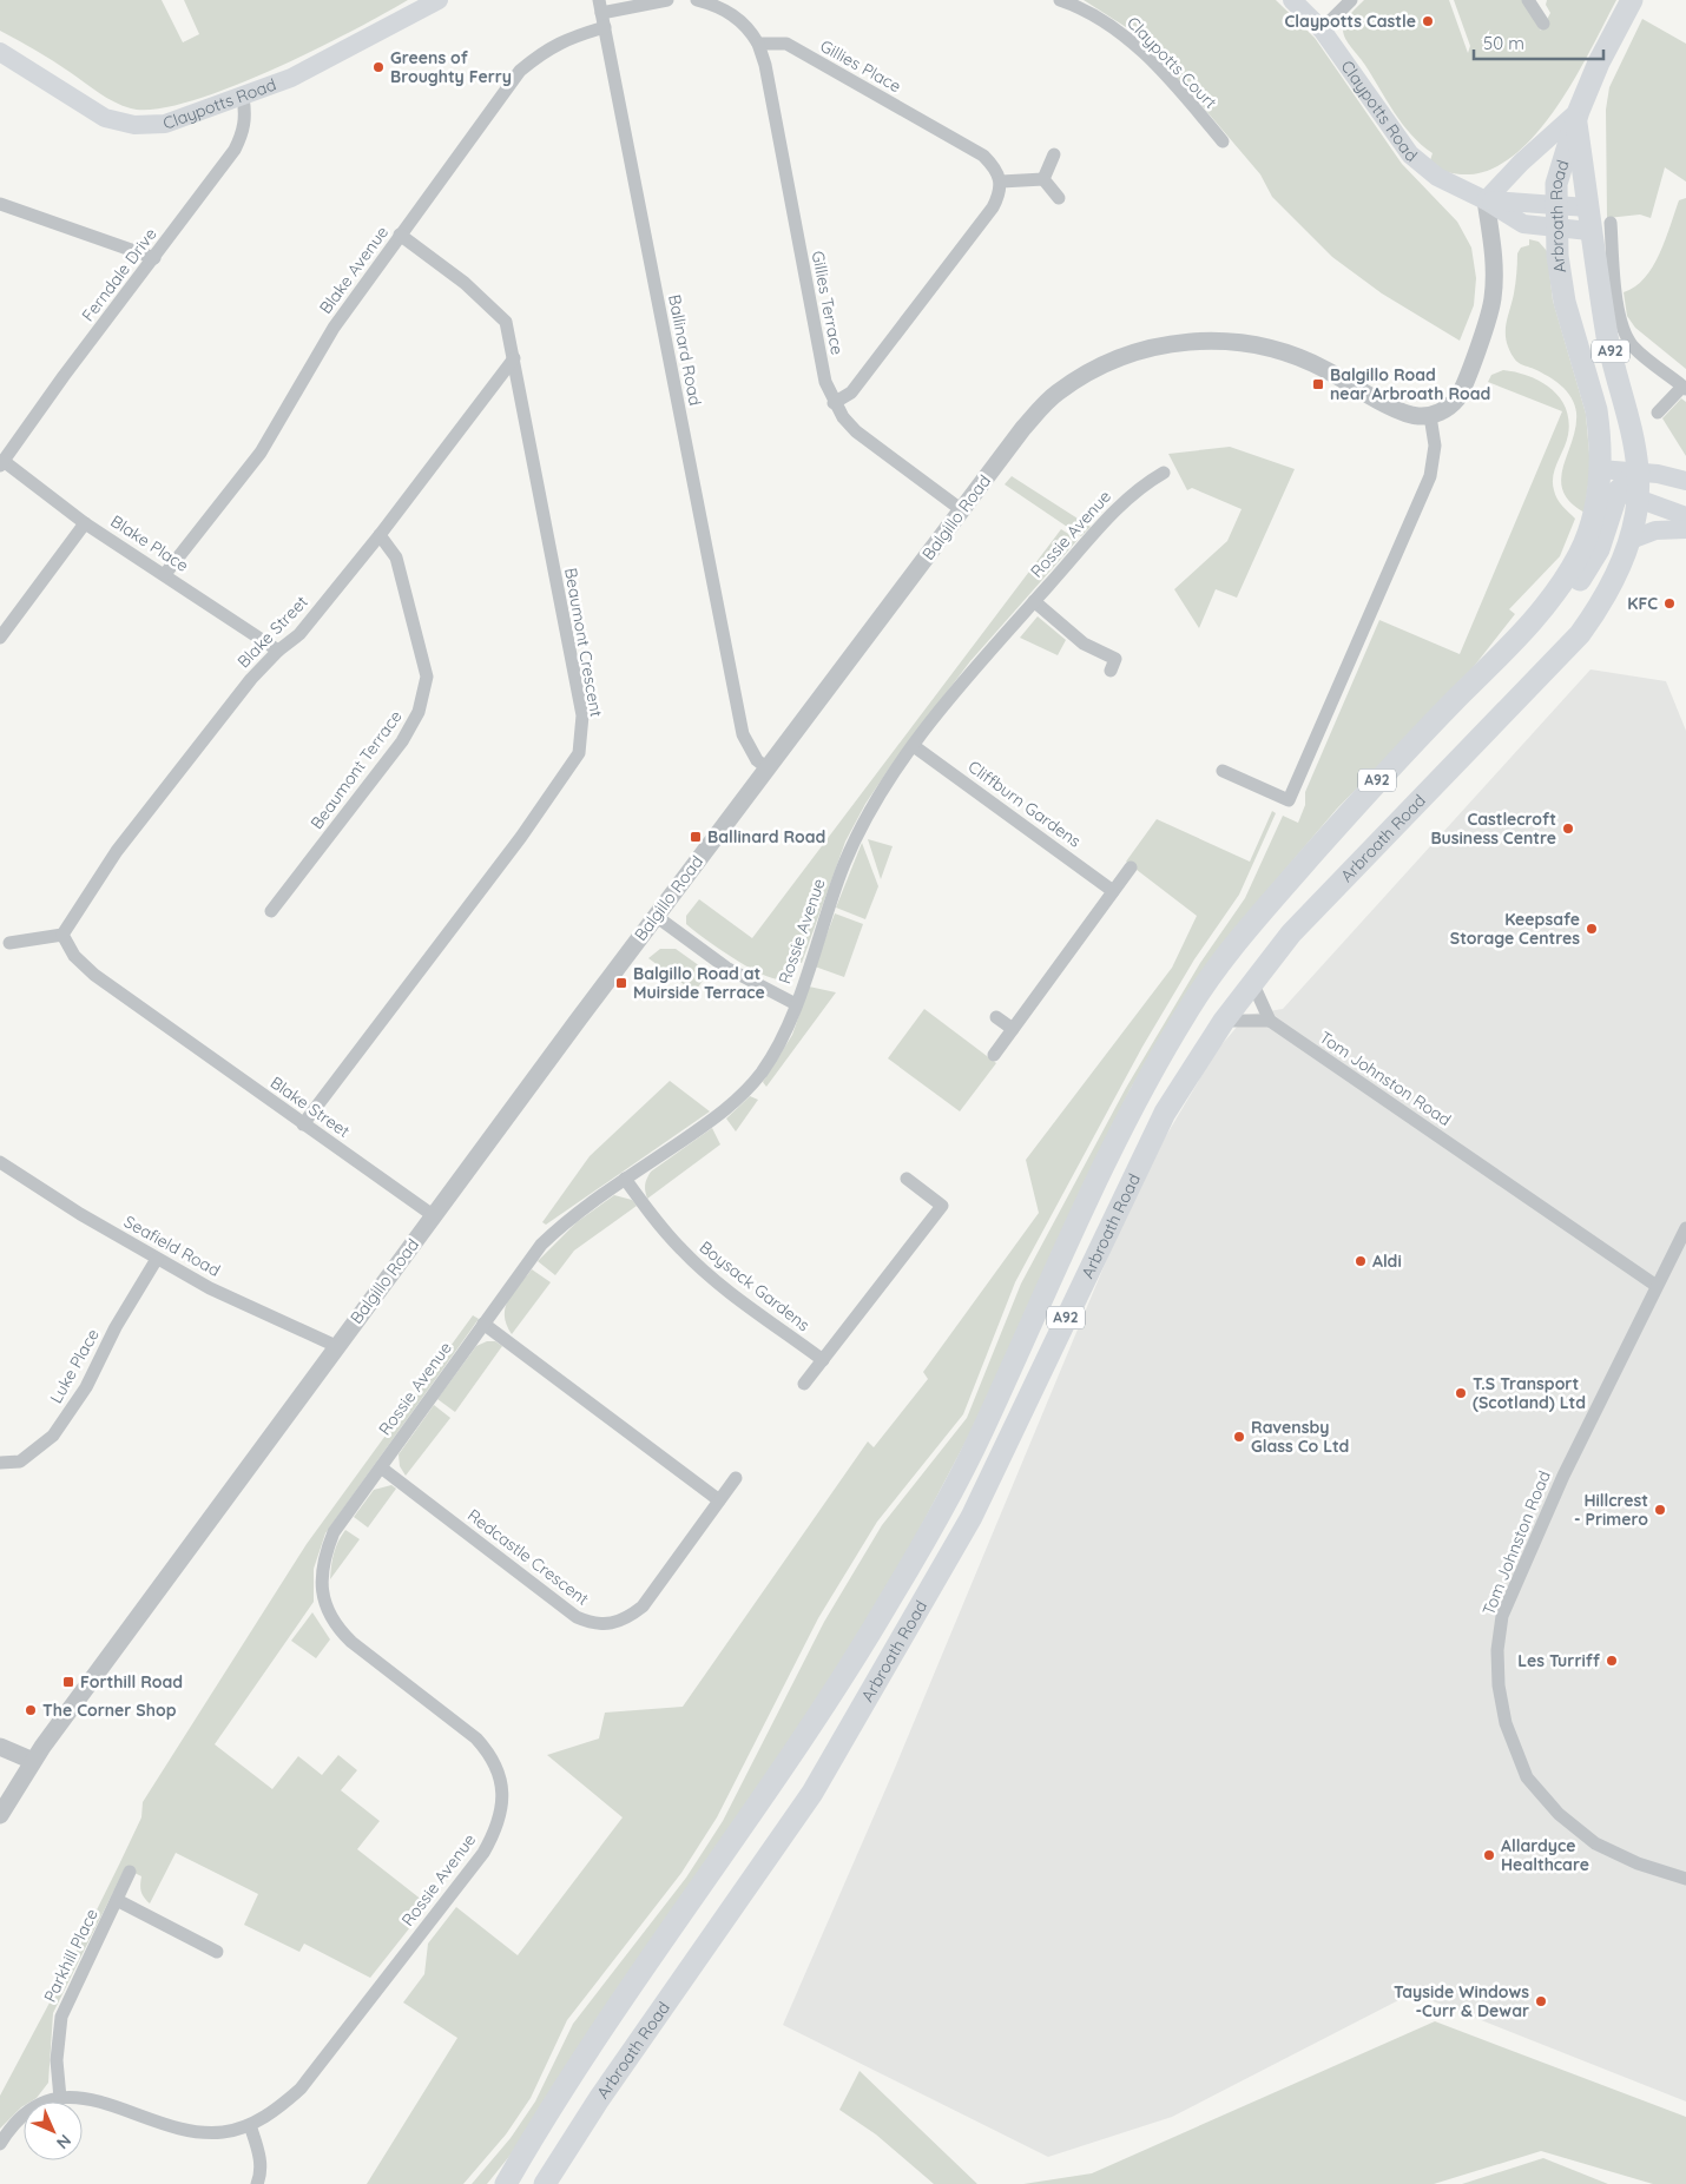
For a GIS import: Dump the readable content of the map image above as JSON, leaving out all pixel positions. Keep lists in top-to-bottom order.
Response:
{
  "streets": {
    "main road": ["Claypotts Road", "Arbroath Road", "A92"],
    "street": [
      "Claypotts Court",
      "Gillies Place",
      "Blake Avenue",
      "Ferndale Drive",
      "Gillies Terrace",
      "Ballinard Road",
      "Balgillo Road",
      "Rossie Avenue",
      "Blake Place",
      "Blake Street",
      "Beaumont Crescent",
      "Beaumont Terrace",
      "Cliffburn Gardens",
      "Tom Johnston Road",
      "Seafield Road",
      "Boysack Gardens",
      "Luke Place",
      "Redcastle Crescent",
      "Parkhill Place"
    ]
  },
  "crossings": [
    ["Gillies Place", "Gillies Terrace"],
    ["Claypotts Road", "Arbroath Road"],
    ["Claypotts Road", "Ferndale Drive"],
    ["Blake Avenue", "Ballinard Road"],
    ["Blake Avenue", "Blake Place"],
    ["Blake Avenue", "Beaumont Crescent"],
    ["Ferndale Drive", "Blake Place"],
    ["Gillies Terrace", "Balgillo Road"],
    ["Ballinard Road", "Balgillo Road"],
    ["Balgillo Road", "Blake Street"],
    ["Balgillo Road", "Seafield Road"],
    ["Rossie Avenue", "Cliffburn Gardens"],
    ["Rossie Avenue", "Boysack Gardens"],
    ["Rossie Avenue", "Redcastle Crescent"],
    ["Rossie Avenue", "Parkhill Place"],
    ["Blake Place", "Blake Street"],
    ["Blake Street", "Beaumont Crescent"],
    ["Blake Street", "Beaumont Terrace"],
    ["Seafield Road", "Luke Place"]
  ],
  "places": {
    "other": [
      "Claypotts Castle",
      "Greens of Broughty Ferry",
      "KFC",
      "Castlecroft Business Centre",
      "Keepsafe Storage Centres",
      "Aldi",
      "T.S Transport (Scotland) Ltd",
      "Ravensby Glass Co Ltd",
      "Hillcrest - Primero",
      "Les Turriff",
      "The Corner Shop",
      "Allardyce Healthcare",
      "Tayside Windows -Curr & Dewar"
    ],
    "transit": [
      "Balgillo Road near Arbroath Road",
      "Ballinard Road",
      "Balgillo Road at Muirside Terrace",
      "Forthill Road"
    ]
  },
  "scale_bar": "50 m",
  "north": "bottom right"
}
